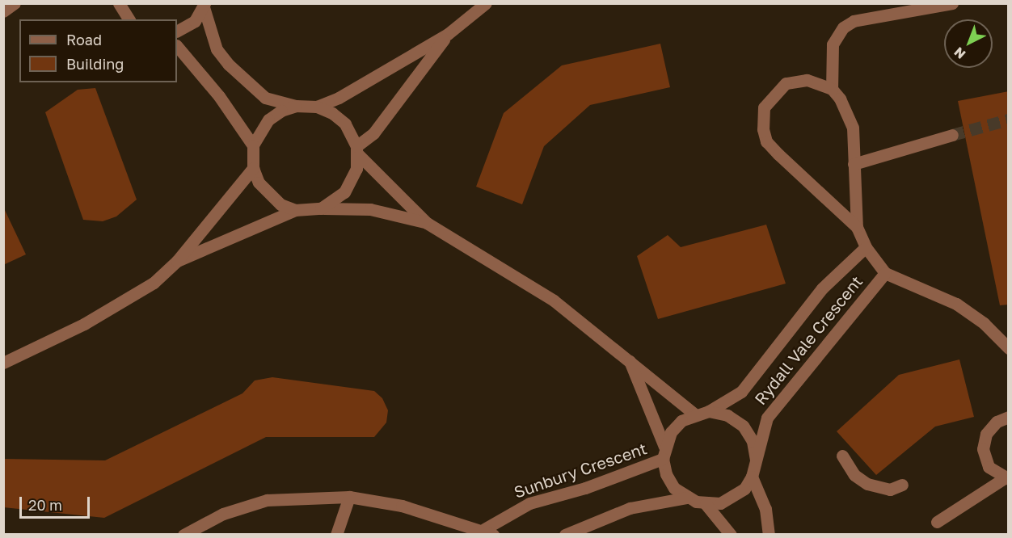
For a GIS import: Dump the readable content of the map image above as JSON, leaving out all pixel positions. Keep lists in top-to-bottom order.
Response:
{
  "streets": {
    "street": ["Rydall Vale Crescent", "Sunbury Crescent"]
  },
  "crossings": [
    ["Rydall Vale Crescent", "Sunbury Crescent"]
  ],
  "legend": ["Road", "Building"],
  "scale_bar": "20 m",
  "north": "bottom left"
}
